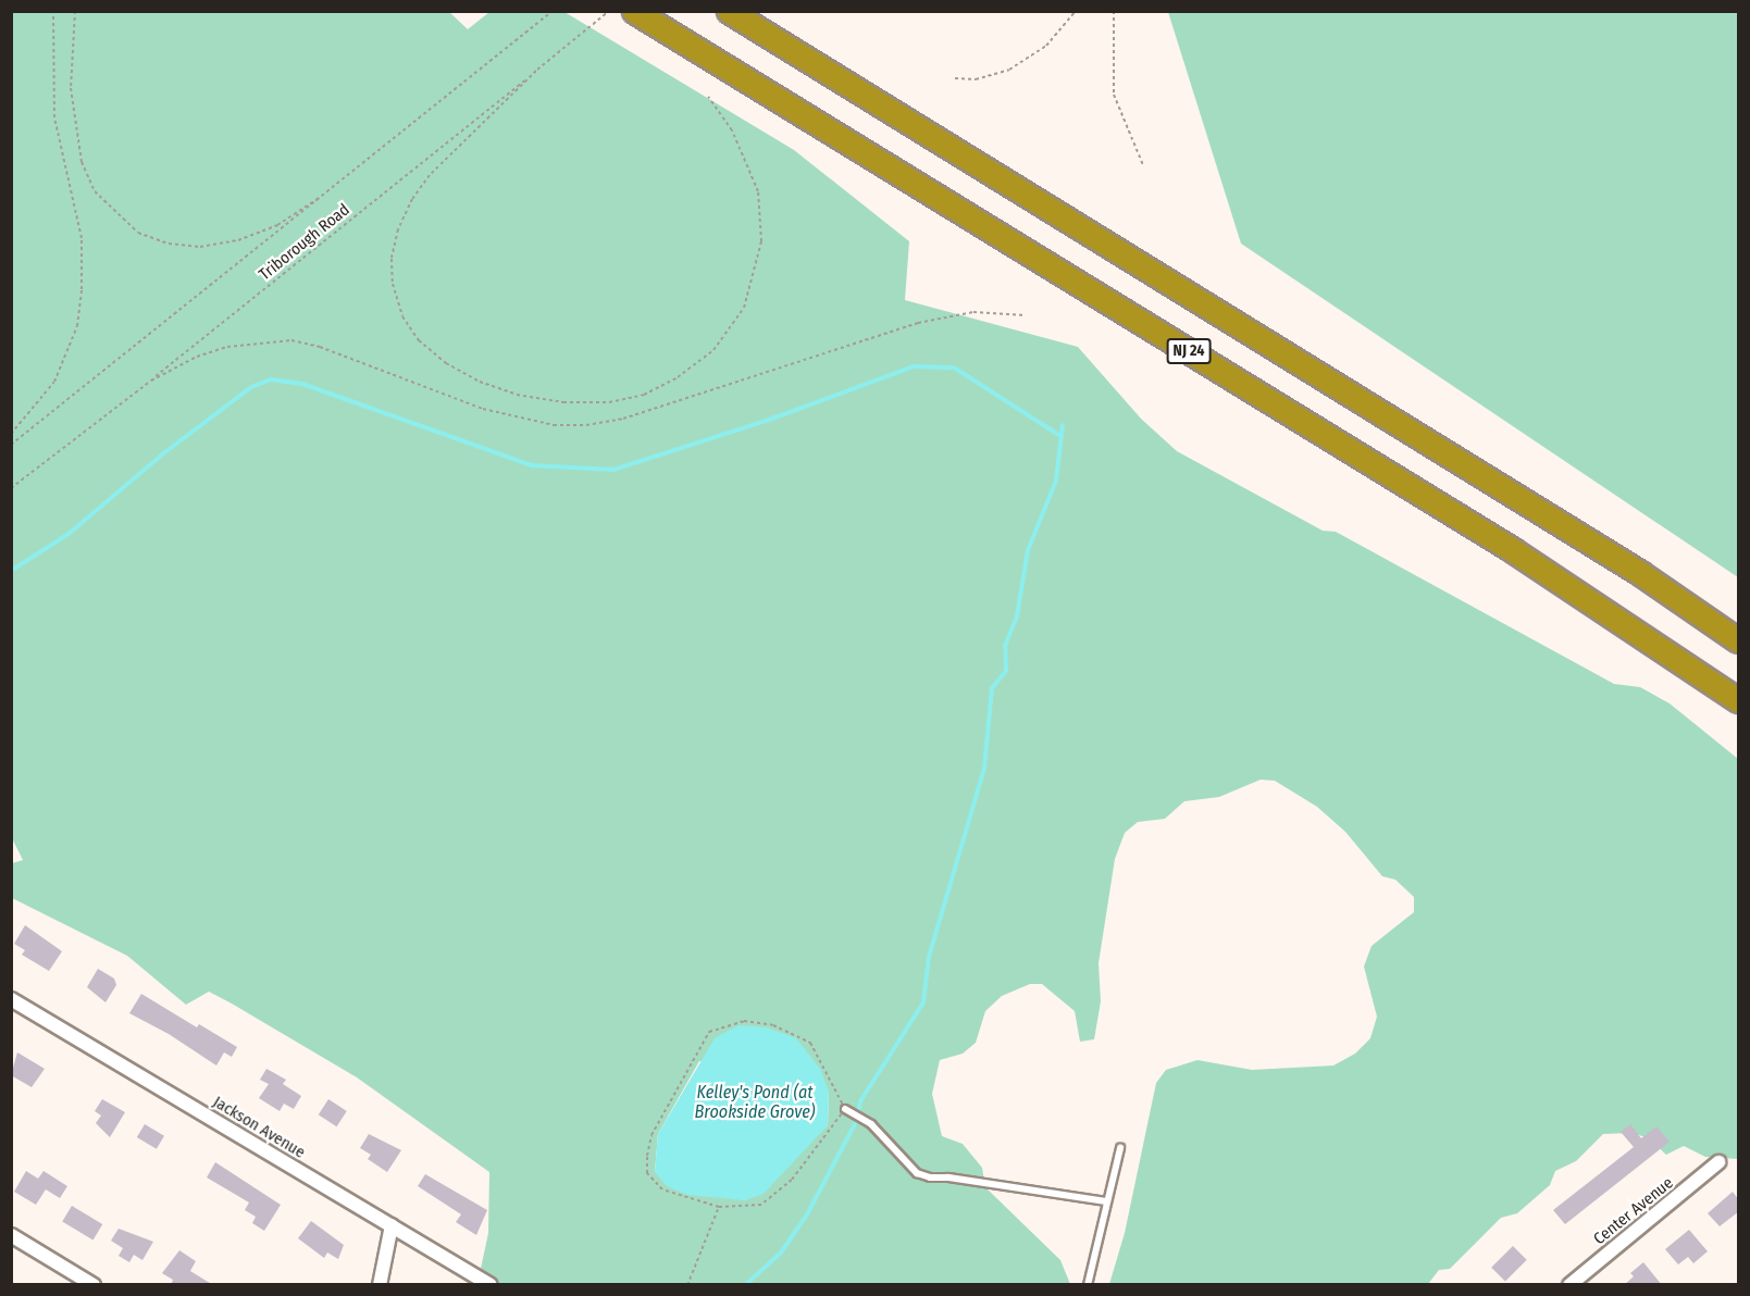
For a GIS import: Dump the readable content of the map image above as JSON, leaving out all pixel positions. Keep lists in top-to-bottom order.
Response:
{
  "streets": {
    "highway": ["NJ 24"],
    "street": ["Jackson Avenue", "Center Avenue"],
    "path": ["Triborough Road"]
  },
  "water": ["Kelley's Pond (at Brookside Grove)"]
}
